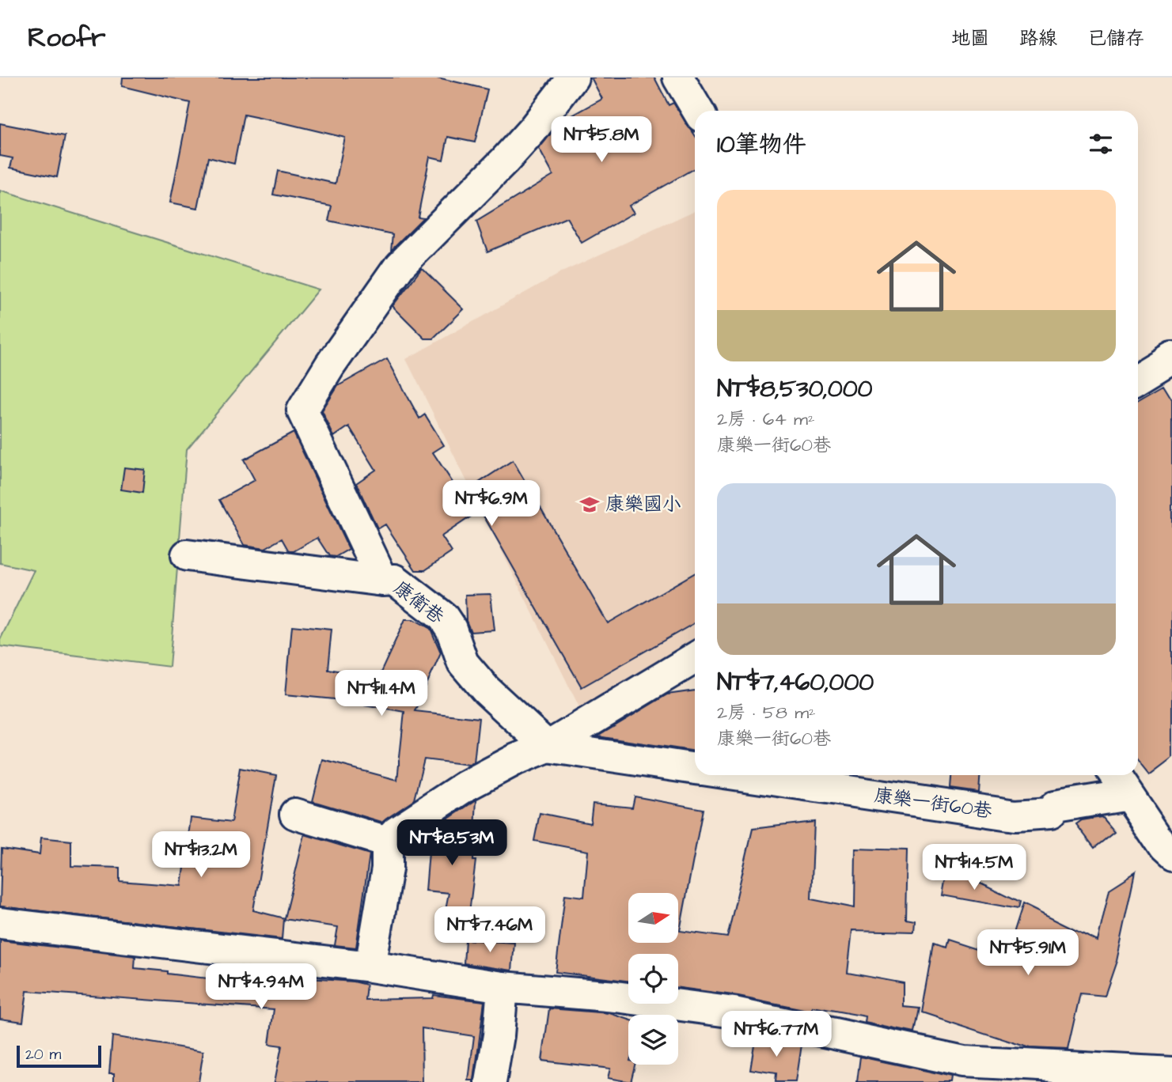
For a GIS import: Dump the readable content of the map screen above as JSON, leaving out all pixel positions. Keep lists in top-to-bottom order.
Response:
{
  "streets": {
    "street": ["康衛巷", "康樂一街60巷"]
  },
  "crossings": [
    ["康衛巷", "康樂一街60巷"]
  ],
  "places": {
    "school or university": ["康樂國小"]
  },
  "scale_bar": "20 m",
  "north": "right",
  "page": {
    "header": "Roofr",
    "nav": ["地圖", "路線", "已儲存"],
    "heading": "10筆物件",
    "price": [
      "NT$5.8M",
      "NT$6.9M",
      "NT$11.4M",
      "NT$8.53M",
      "NT$13.2M",
      "NT$14.5M",
      "NT$7.46M",
      "NT$5.91M",
      "NT$4.94M",
      "NT$6.77M"
    ],
    "list": [
      {
        "name": "NT$8,530,000",
        "note": "2房 · 64 m² · 康樂一街60巷"
      },
      {
        "name": "NT$7,460,000",
        "note": "2房 · 58 m² · 康樂一街60巷"
      }
    ],
    "scale": "20 m"
  }
}
